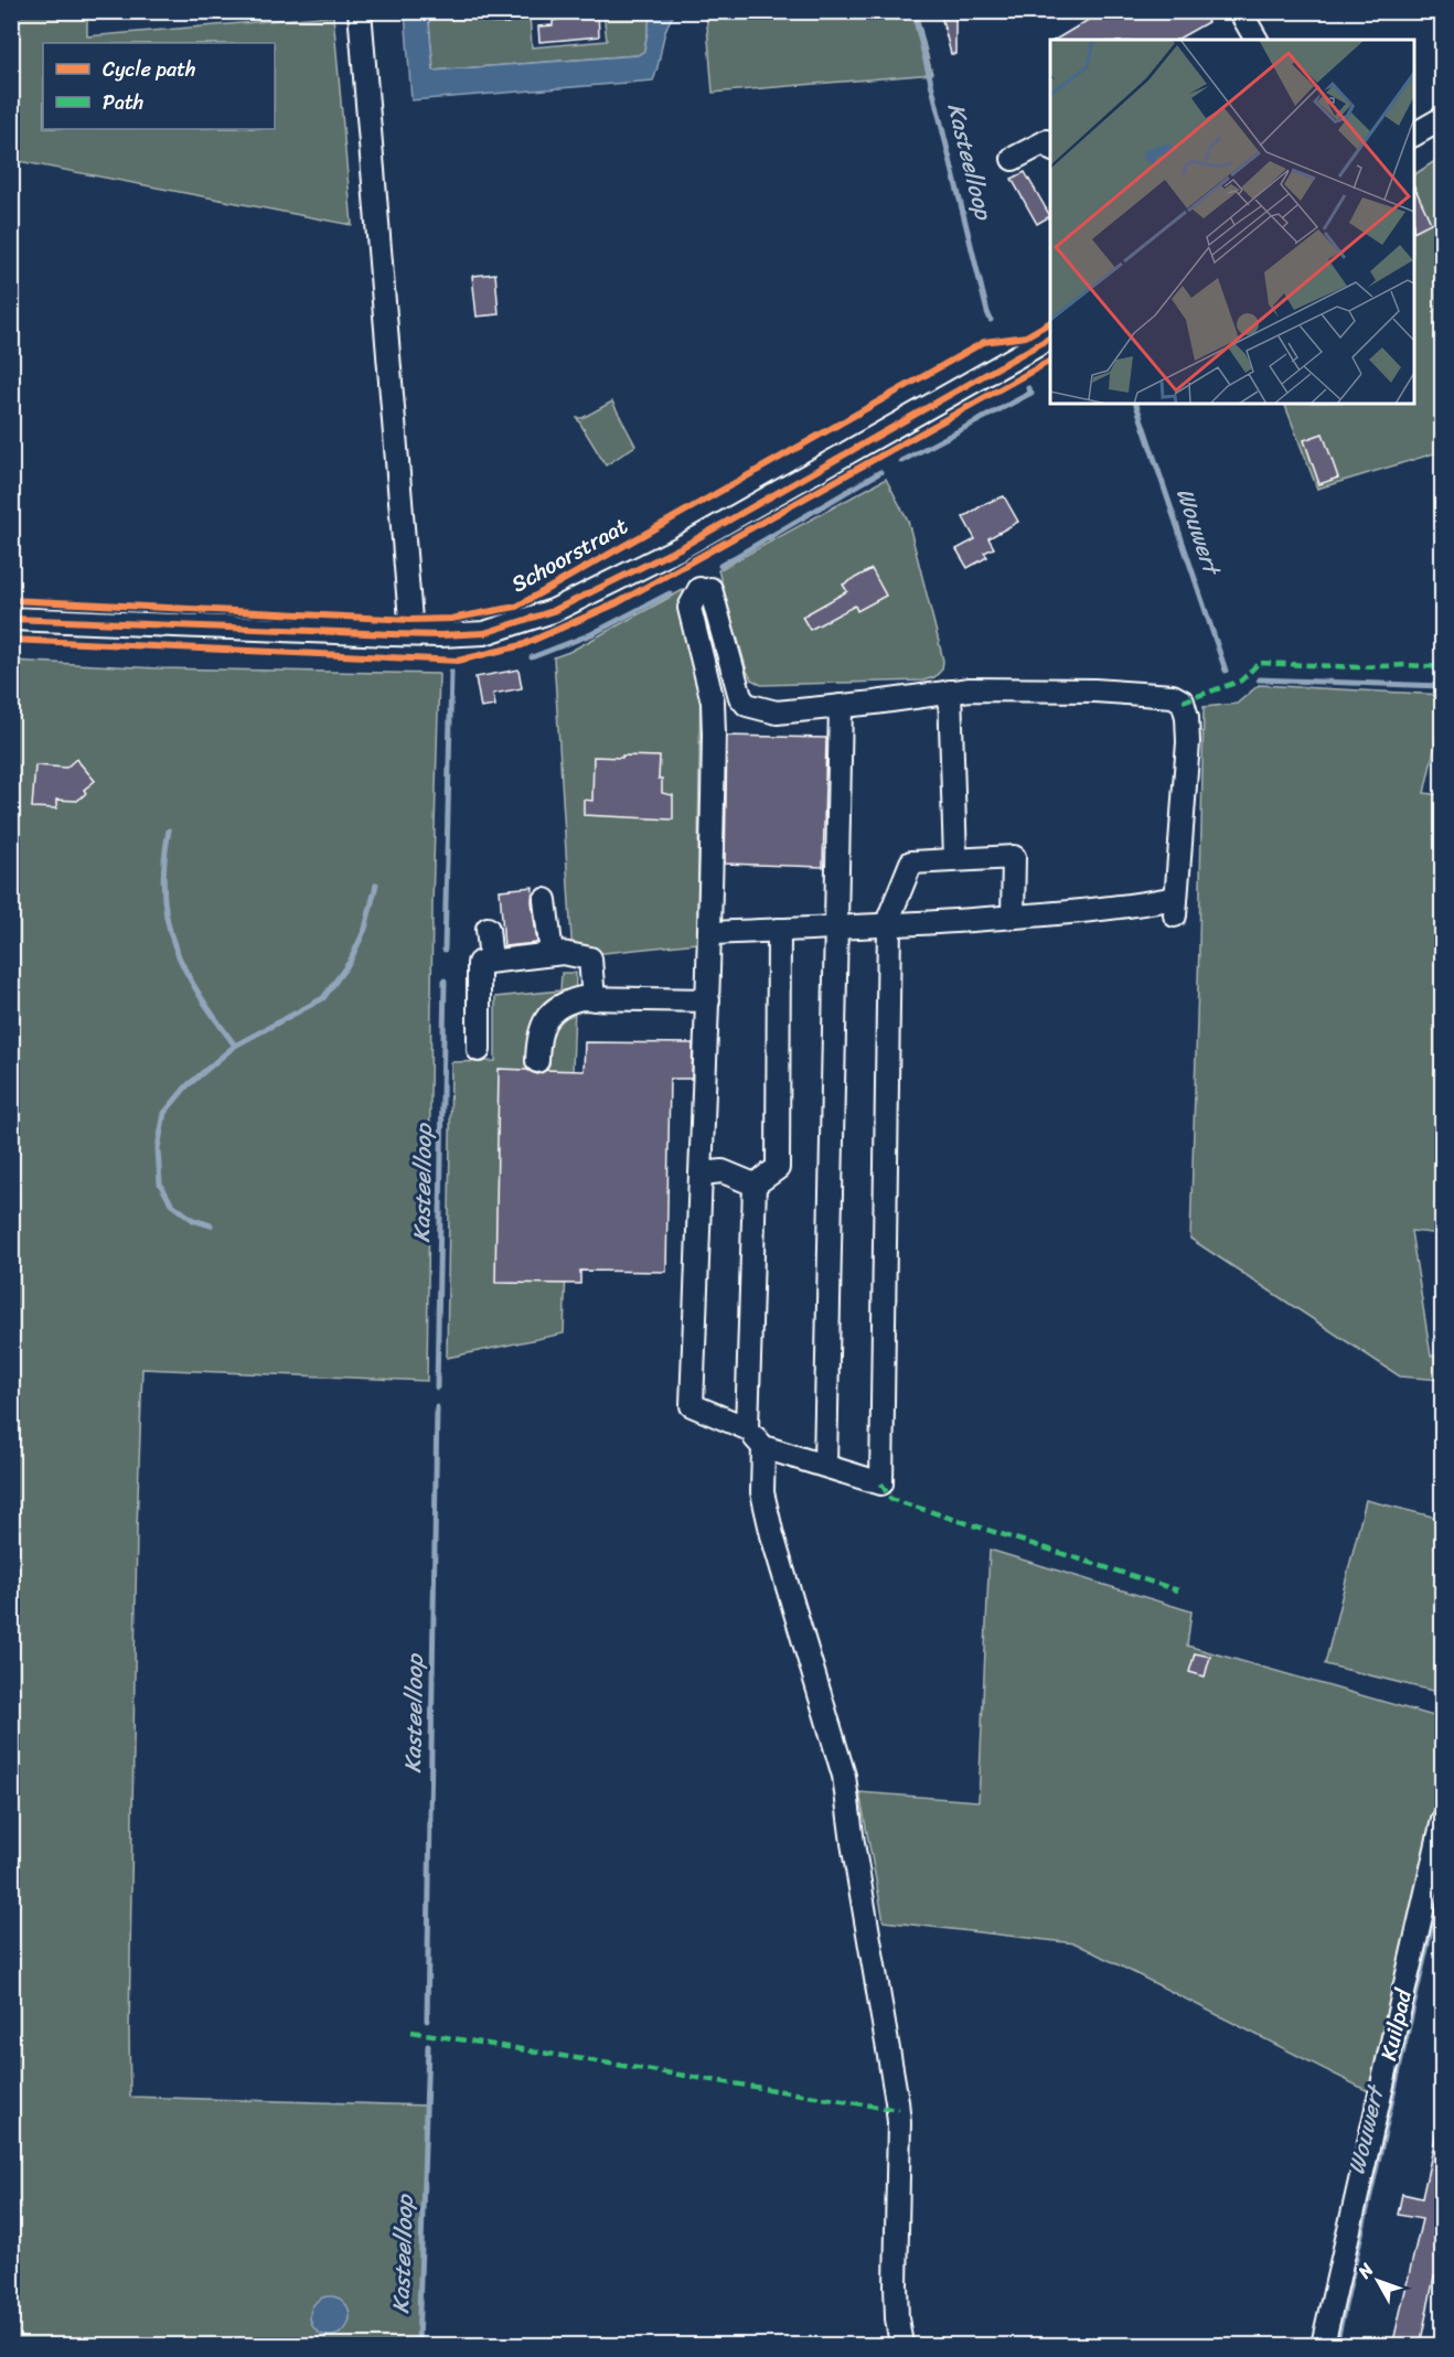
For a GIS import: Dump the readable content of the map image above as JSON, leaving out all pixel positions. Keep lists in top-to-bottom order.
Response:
{
  "streets": {
    "street": ["Schoorstraat", "Kuilpad"]
  },
  "water": ["Kasteelloop", "Wouwert"],
  "legend": ["Cycle path", "Path"],
  "north": "top left"
}
